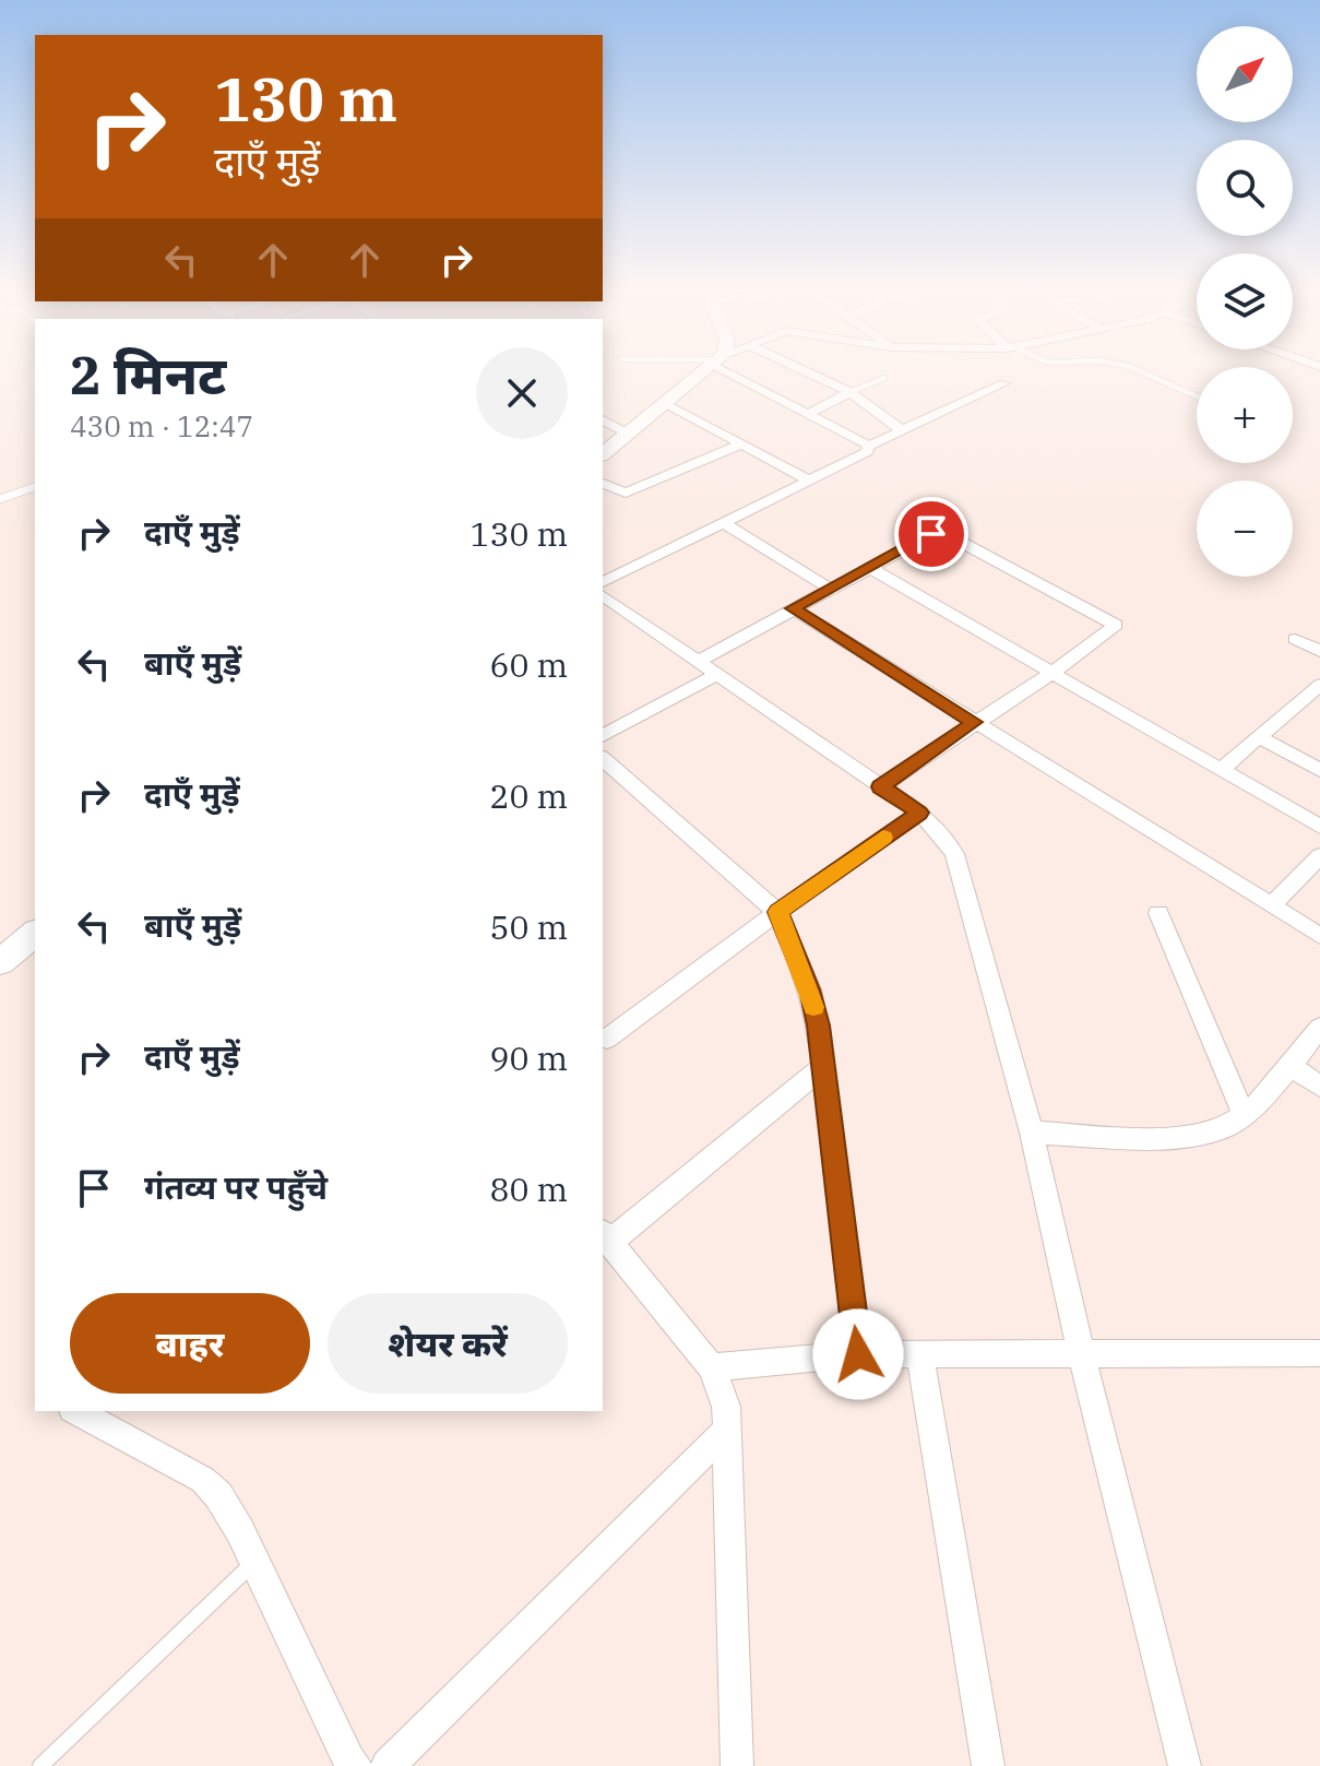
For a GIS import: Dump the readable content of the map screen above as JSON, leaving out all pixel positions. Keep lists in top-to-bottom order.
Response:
{
  "north": "top right",
  "page": {
    "map_buttons": ["+", "−"],
    "turn": ["130 m", "दाएँ मुड़ें"],
    "heading": ["2 मिनट", "430 m · 12:47"],
    "list": [
      {
        "name": "दाएँ मुड़ें",
        "value": "130 m"
      },
      {
        "name": "बाएँ मुड़ें",
        "value": "60 m"
      },
      {
        "name": "दाएँ मुड़ें",
        "value": "20 m"
      },
      {
        "name": "बाएँ मुड़ें",
        "value": "50 m"
      },
      {
        "name": "दाएँ मुड़ें",
        "value": "90 m"
      },
      {
        "name": "गंतव्य पर पहुँचे",
        "value": "80 m"
      }
    ],
    "buttons": ["बाहर", "शेयर करें"]
  }
}
